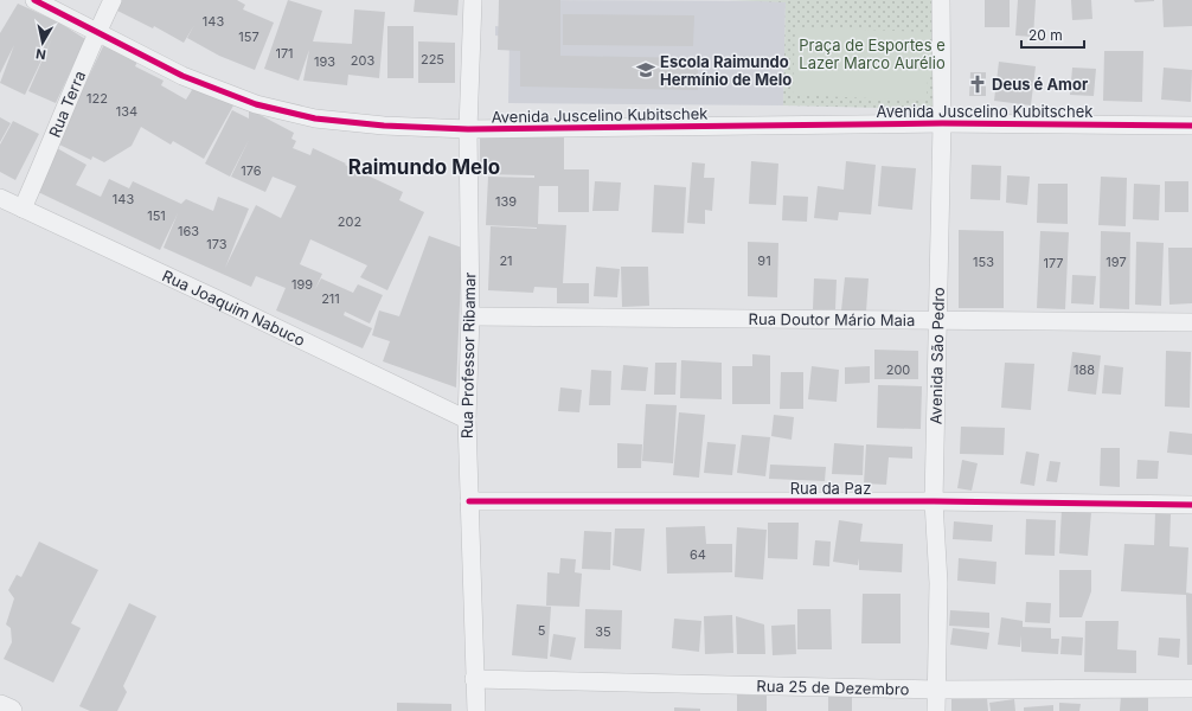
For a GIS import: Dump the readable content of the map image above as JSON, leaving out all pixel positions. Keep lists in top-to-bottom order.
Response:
{
  "streets": {
    "street": [
      "Rua Terra",
      "Avenida Juscelino Kubitschek",
      "Rua Joaquim Nabuco",
      "Rua Doutor Mário Maia",
      "Rua Professor Ribamar",
      "Avenida São Pedro",
      "Rua da Paz",
      "Rua 25 de Dezembro"
    ]
  },
  "crossings": [
    ["Rua Terra", "Avenida Juscelino Kubitschek"],
    ["Rua Terra", "Rua Joaquim Nabuco"],
    ["Avenida Juscelino Kubitschek", "Rua Professor Ribamar"],
    ["Avenida Juscelino Kubitschek", "Avenida São Pedro"],
    ["Rua Joaquim Nabuco", "Rua Professor Ribamar"],
    ["Rua Doutor Mário Maia", "Rua Professor Ribamar"],
    ["Rua Doutor Mário Maia", "Avenida São Pedro"],
    ["Rua Professor Ribamar", "Rua da Paz"],
    ["Rua Professor Ribamar", "Rua 25 de Dezembro"],
    ["Avenida São Pedro", "Rua da Paz"],
    ["Avenida São Pedro", "Rua 25 de Dezembro"]
  ],
  "districts": ["Raimundo Melo"],
  "parks": ["Praça de Esportes e Lazer Marco Aurélio"],
  "places": {
    "school or university": ["Escola Raimundo Hermínio de Melo"],
    "church": ["Deus é Amor"]
  },
  "house_numbers": [
    "143",
    "157",
    "171",
    "225",
    "203",
    "193",
    "122",
    "134",
    "176",
    "143",
    "139",
    "151",
    "202",
    "163",
    "173",
    "21",
    "91",
    "153",
    "197",
    "177",
    "199",
    "211",
    "200",
    "188",
    "64",
    "5",
    "35"
  ],
  "scale_bar": "20 m",
  "north": "bottom"
}
